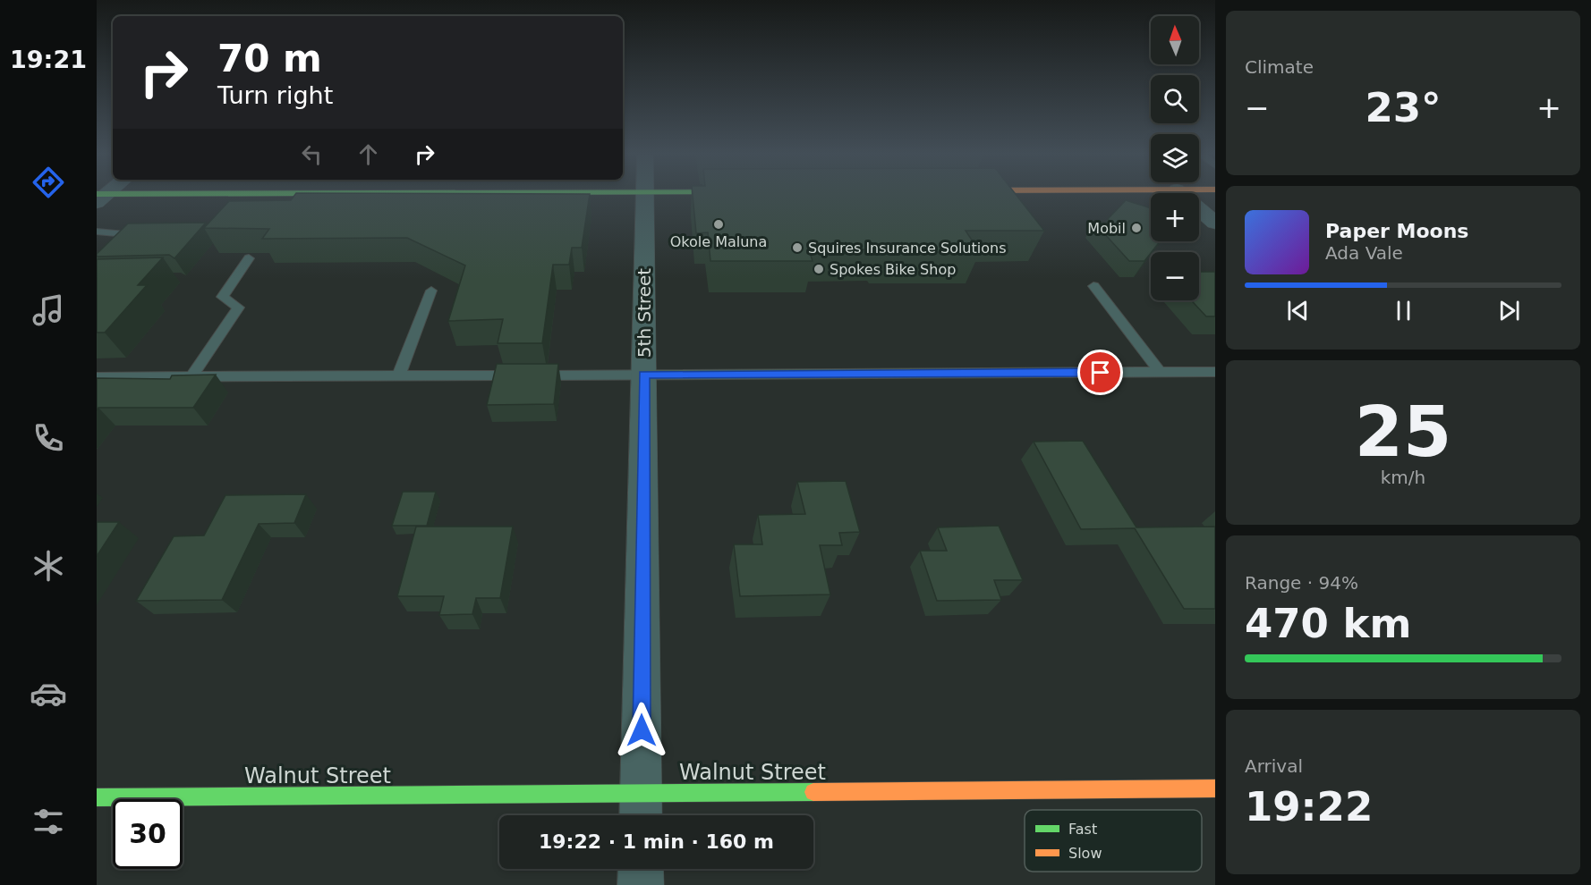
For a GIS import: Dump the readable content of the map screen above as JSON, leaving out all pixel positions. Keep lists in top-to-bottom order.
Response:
{
  "streets": {
    "main road": ["Walnut Street"],
    "street": ["5th Street"]
  },
  "crossings": [
    ["5th Street", "Walnut Street"]
  ],
  "places": [
    "Okole Maluna",
    "Mobil",
    "Squires Insurance Solutions",
    "Spokes Bike Shop"
  ],
  "legend": ["Fast", "Slow"],
  "north": "top",
  "page": {
    "tabs": "19:21",
    "tile": [
      "Climate",
      ["25", "km/h"],
      ["Range · 94%", "470 km"],
      ["Arrival", "19:22"]
    ],
    "map_buttons": ["+", "−"],
    "turn": ["70 m", "Turn right"],
    "heat": ["−", "23°", "+"],
    "song": ["Paper Moons", "Ada Vale"],
    "limit": "30",
    "trip": "19:22 · 1 min · 160 m"
  }
}
